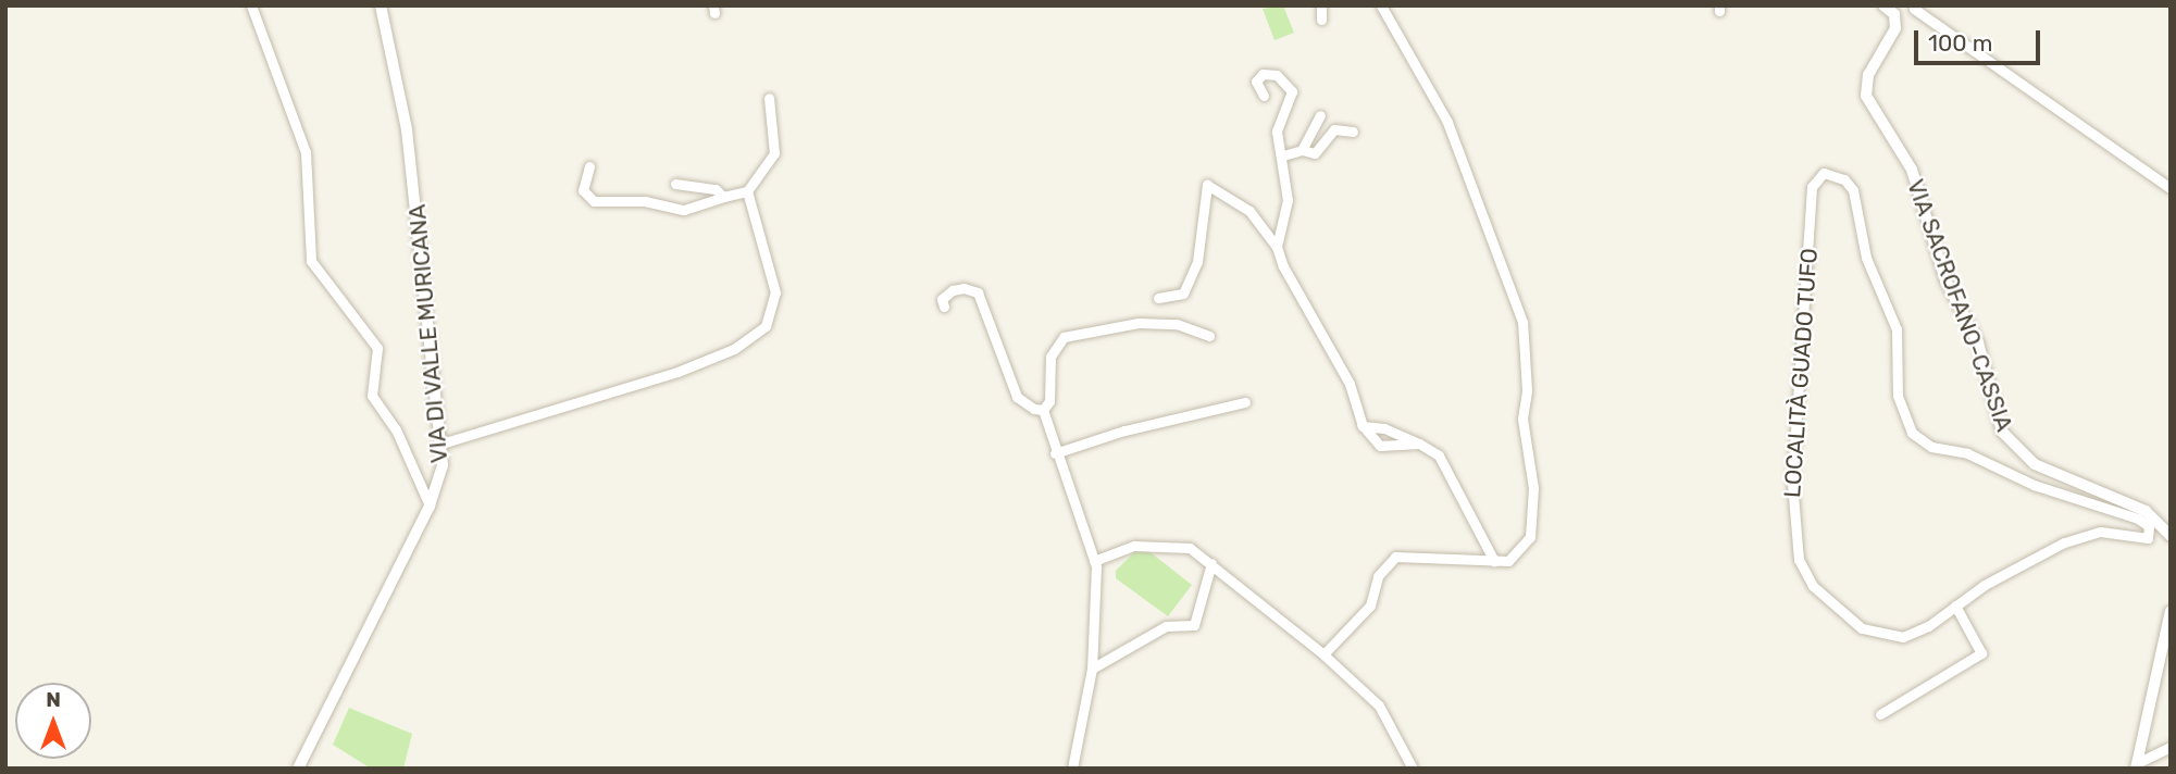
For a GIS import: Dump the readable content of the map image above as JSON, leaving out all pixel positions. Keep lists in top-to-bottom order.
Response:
{
  "streets": {
    "street": ["VIA SACROFANO-CASSIA", "VIA DI VALLE MURICANA", "LOCALITÀ GUADO TUFO"]
  },
  "crossings": [
    ["VIA SACROFANO-CASSIA", "LOCALITÀ GUADO TUFO"]
  ],
  "scale_bar": "100 m",
  "north": "top"
}
